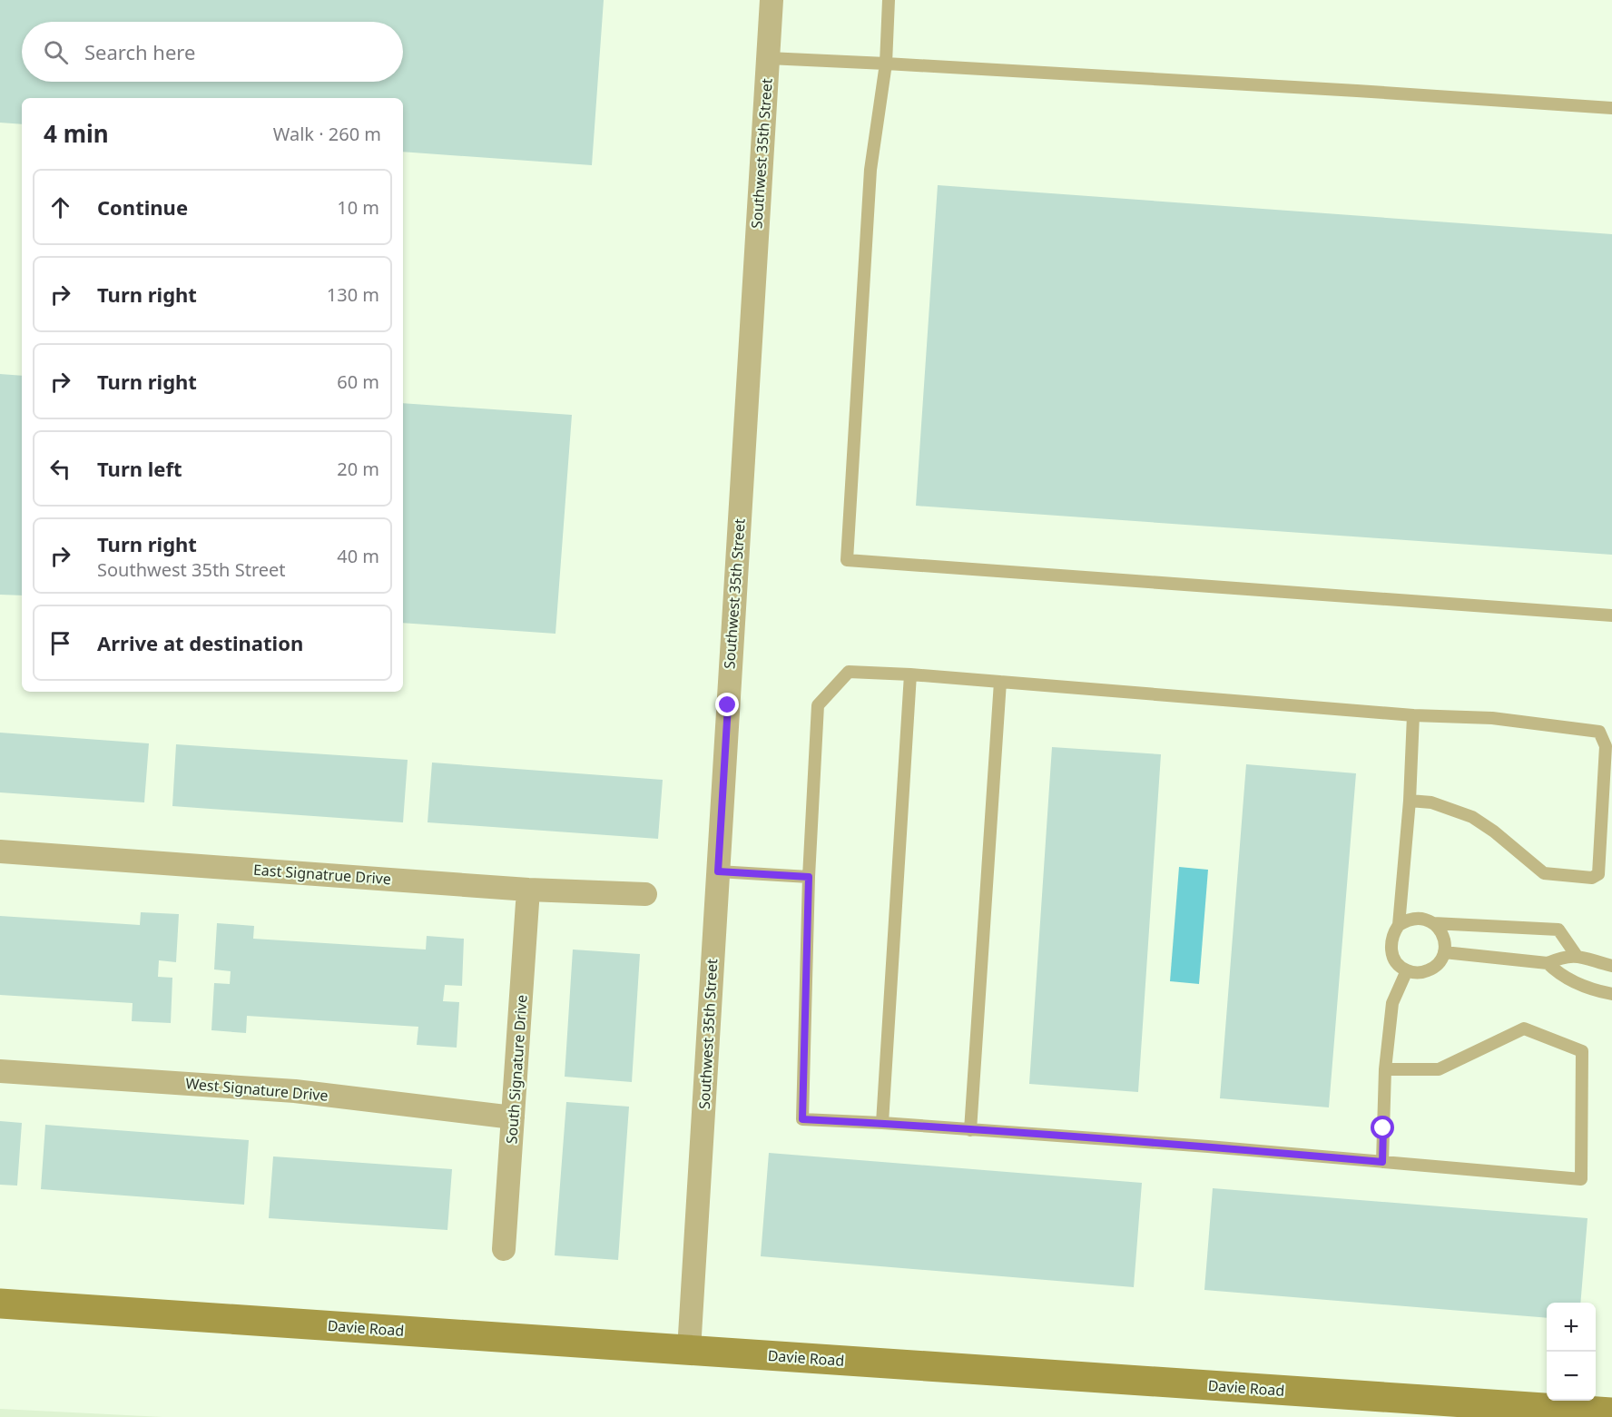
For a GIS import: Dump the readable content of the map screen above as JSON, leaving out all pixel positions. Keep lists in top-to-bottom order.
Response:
{
  "streets": {
    "main road": ["Davie Road"],
    "street": [
      "Southwest 35th Street",
      "East Signatrue Drive",
      "South Signature Drive",
      "West Signature Drive"
    ]
  },
  "crossings": [
    ["Southwest 35th Street", "Davie Road"],
    ["East Signatrue Drive", "South Signature Drive"],
    ["South Signature Drive", "West Signature Drive"]
  ],
  "page": {
    "search": "Search here",
    "heading": ["4 min", "Walk · 260 m"],
    "list": [
      ["Continue", "10 m"],
      ["Turn right", "130 m"],
      ["Turn right", "60 m"],
      ["Turn left", "20 m"],
      ["Turn right", "Southwest 35th Street", "40 m"],
      "Arrive at destination"
    ],
    "map_buttons": ["+", "−"]
  }
}
